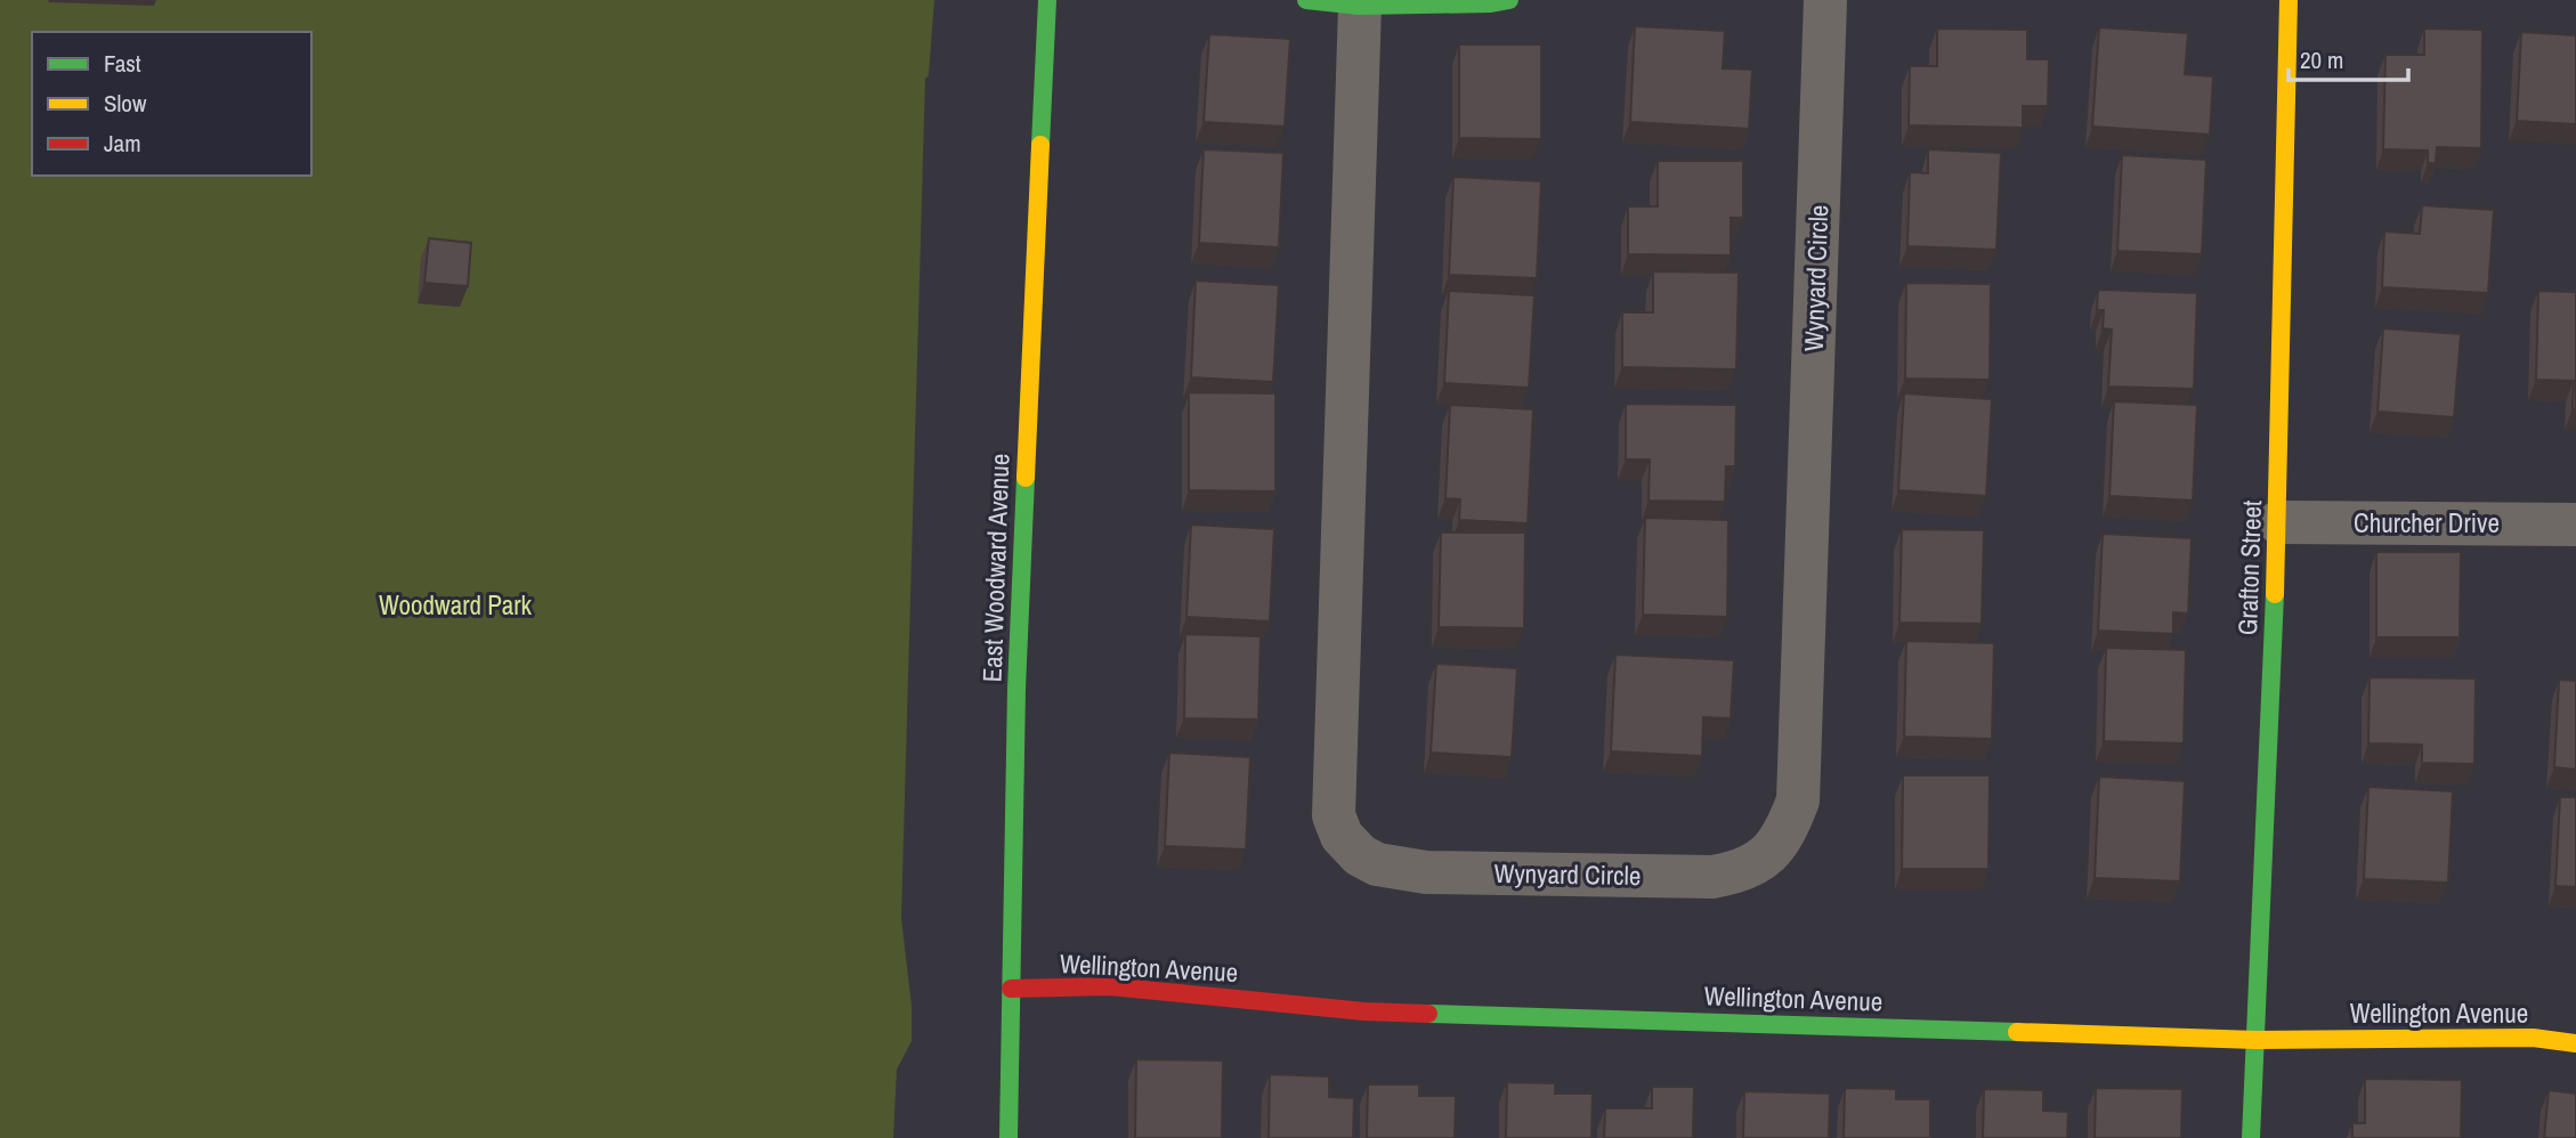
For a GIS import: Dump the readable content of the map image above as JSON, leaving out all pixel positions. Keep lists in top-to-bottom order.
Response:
{
  "streets": {
    "street": [
      "Wynyard Circle",
      "Churcher Drive",
      "East Woodward Avenue",
      "Grafton Street",
      "Wellington Avenue"
    ]
  },
  "crossings": [
    ["Churcher Drive", "Grafton Street"],
    ["East Woodward Avenue", "Wellington Avenue"],
    ["Grafton Street", "Wellington Avenue"]
  ],
  "parks": ["Woodward Park"],
  "legend": ["Fast", "Slow", "Jam"],
  "scale_bar": "20 m"
}
